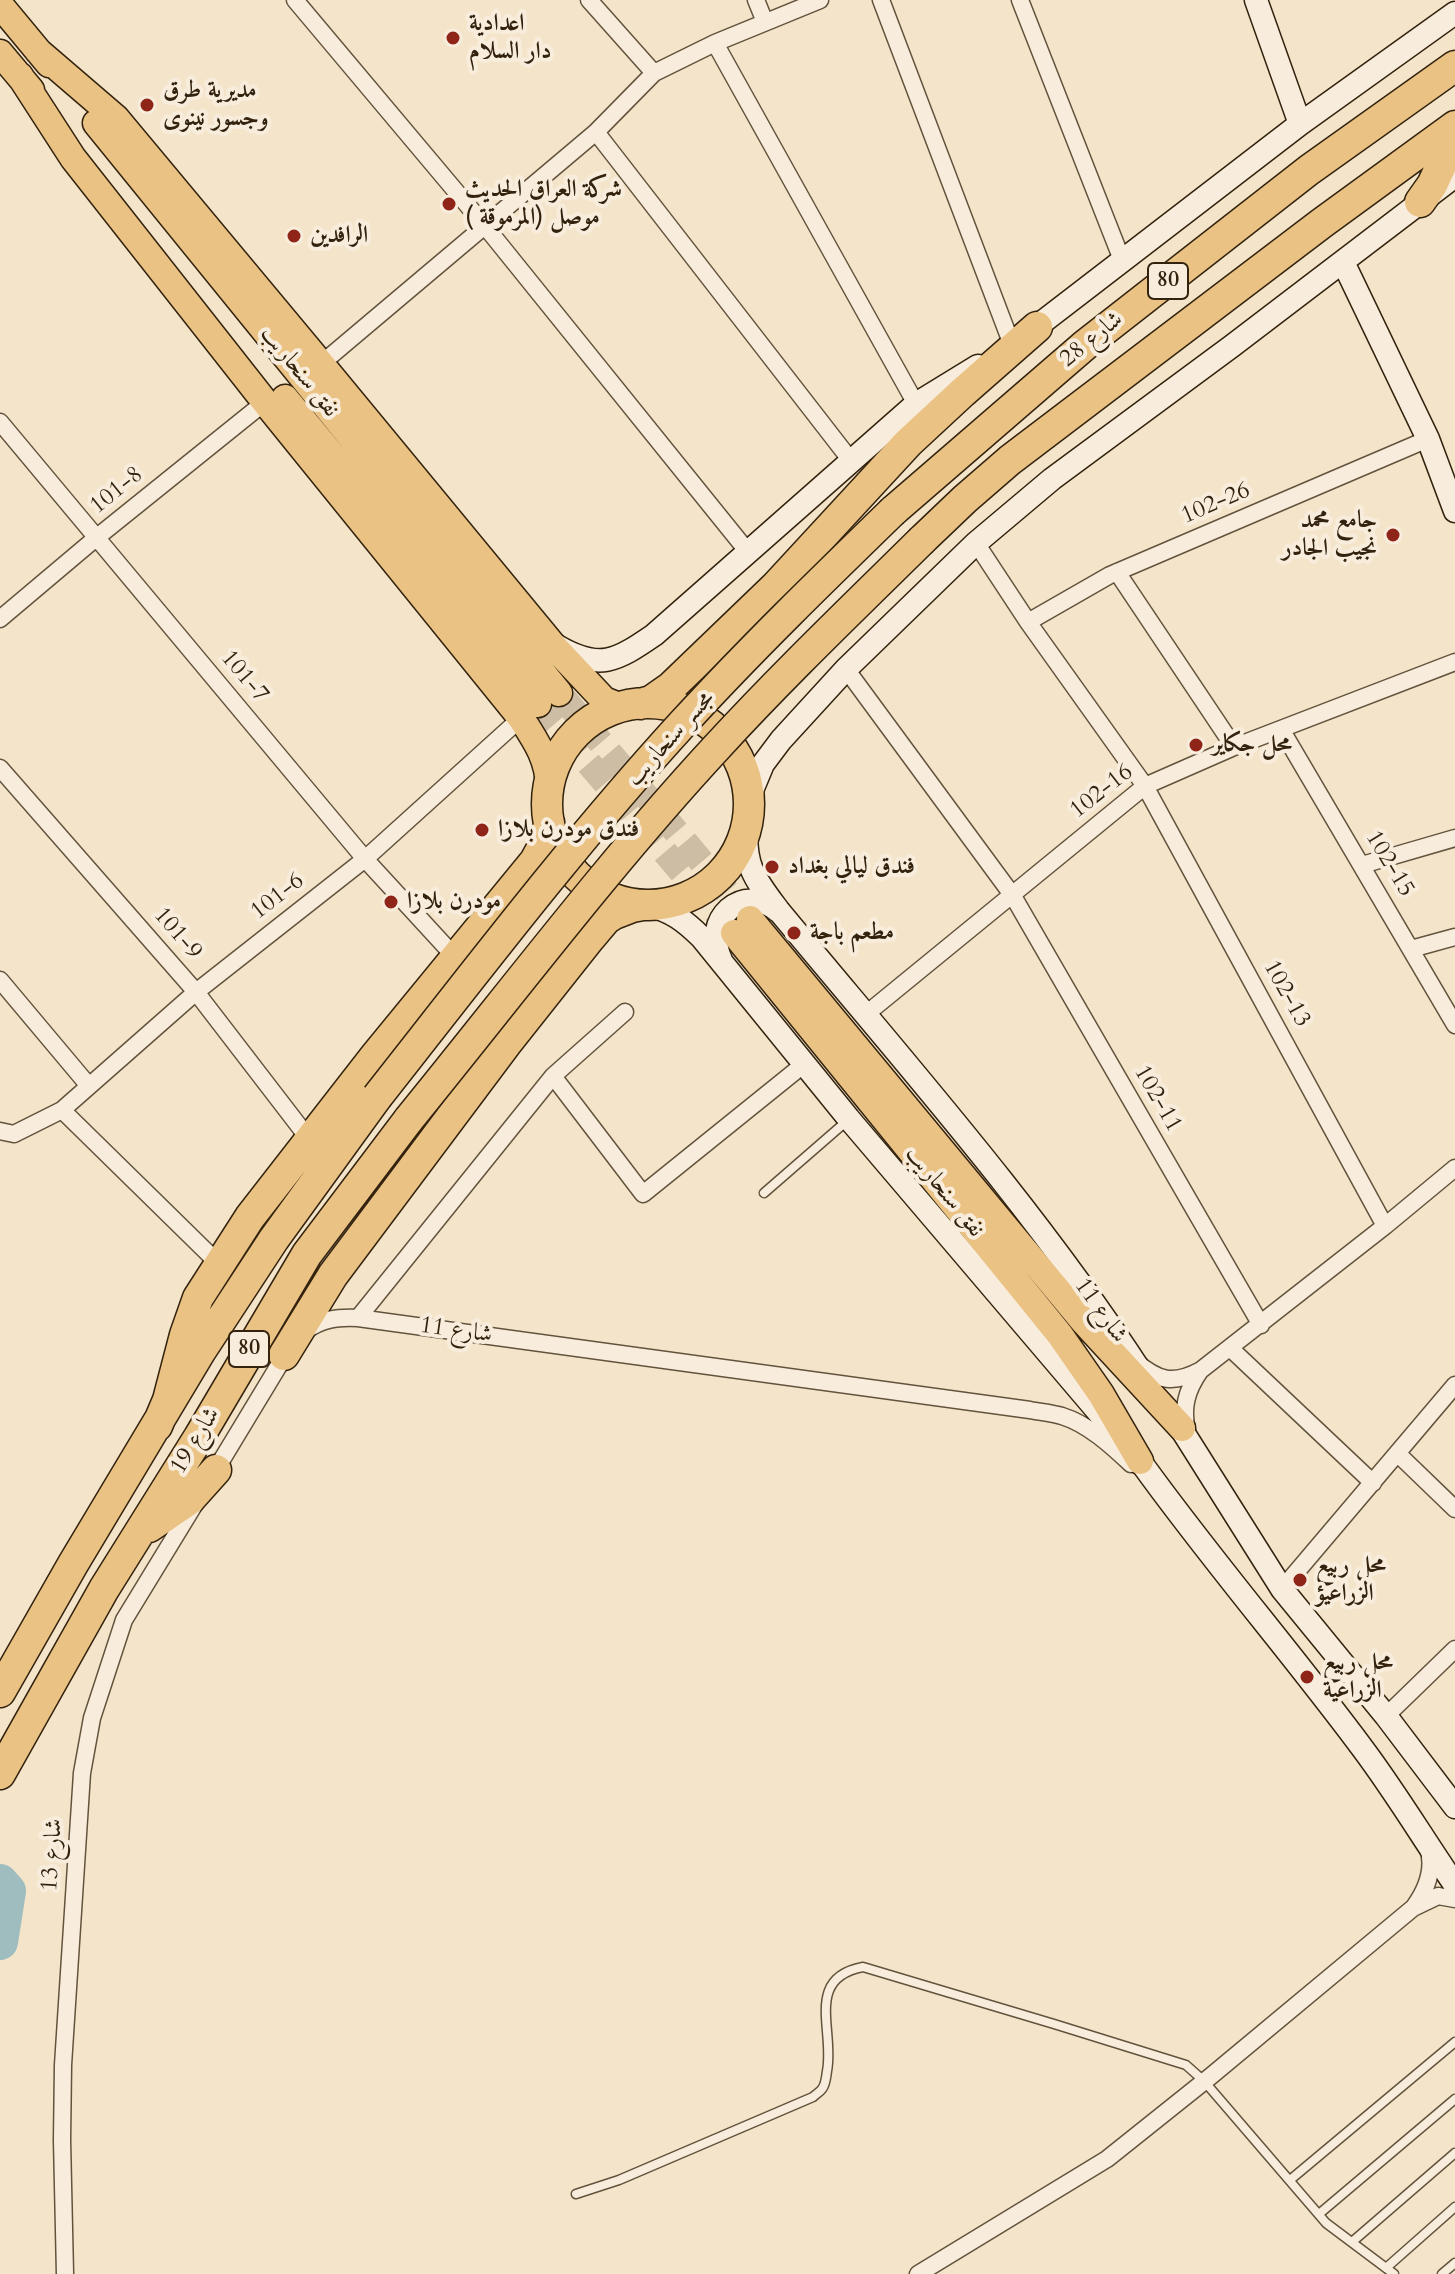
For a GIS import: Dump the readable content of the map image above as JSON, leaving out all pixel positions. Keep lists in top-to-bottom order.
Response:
{
  "streets": {
    "highway": [
      "80",
      "شارع 28",
      "مجسر سنحاريب",
      "شارع 19"
    ],
    "main road": ["نفق سنحاريب", "شارع 11"],
    "street": [
      "101-8",
      "102-26",
      "101-7",
      "102-16",
      "102-15",
      "101-6",
      "101-9",
      "102-13",
      "102-11",
      "شارع 13"
    ]
  },
  "crossings": [
    ["شارع 28", "مجسر سنحاريب"],
    ["نفق سنحاريب", "101-6"],
    ["نفق سنحاريب", "شارع 11"],
    ["101-8", "101-7"],
    ["102-26", "102-13"],
    ["101-7", "101-6"],
    ["مجسر سنحاريب", "شارع 19"],
    ["102-16", "102-15"],
    ["102-16", "102-13"],
    ["102-16", "102-11"],
    ["102-16", "شارع 11"],
    ["101-6", "101-9"],
    ["102-13", "شارع 11"],
    ["102-11", "شارع 11"],
    ["شارع 11", "شارع 13"]
  ],
  "places": [
    "اعدادية دار السلام",
    "مديرية طرق وجسور نينوى",
    "شركة العراق الحديث ( المرموقة) موصل",
    "الرافدين",
    "جامع محمد نجيب الجادر",
    "محل جكاير",
    "فندق مودرن بلازا",
    "فندق ليالي بغداد",
    "مودرن بلازا",
    "مطعم باجة",
    "محل ربيع الزراعيؤ",
    "محل ربيع الزراعية"
  ]
}
